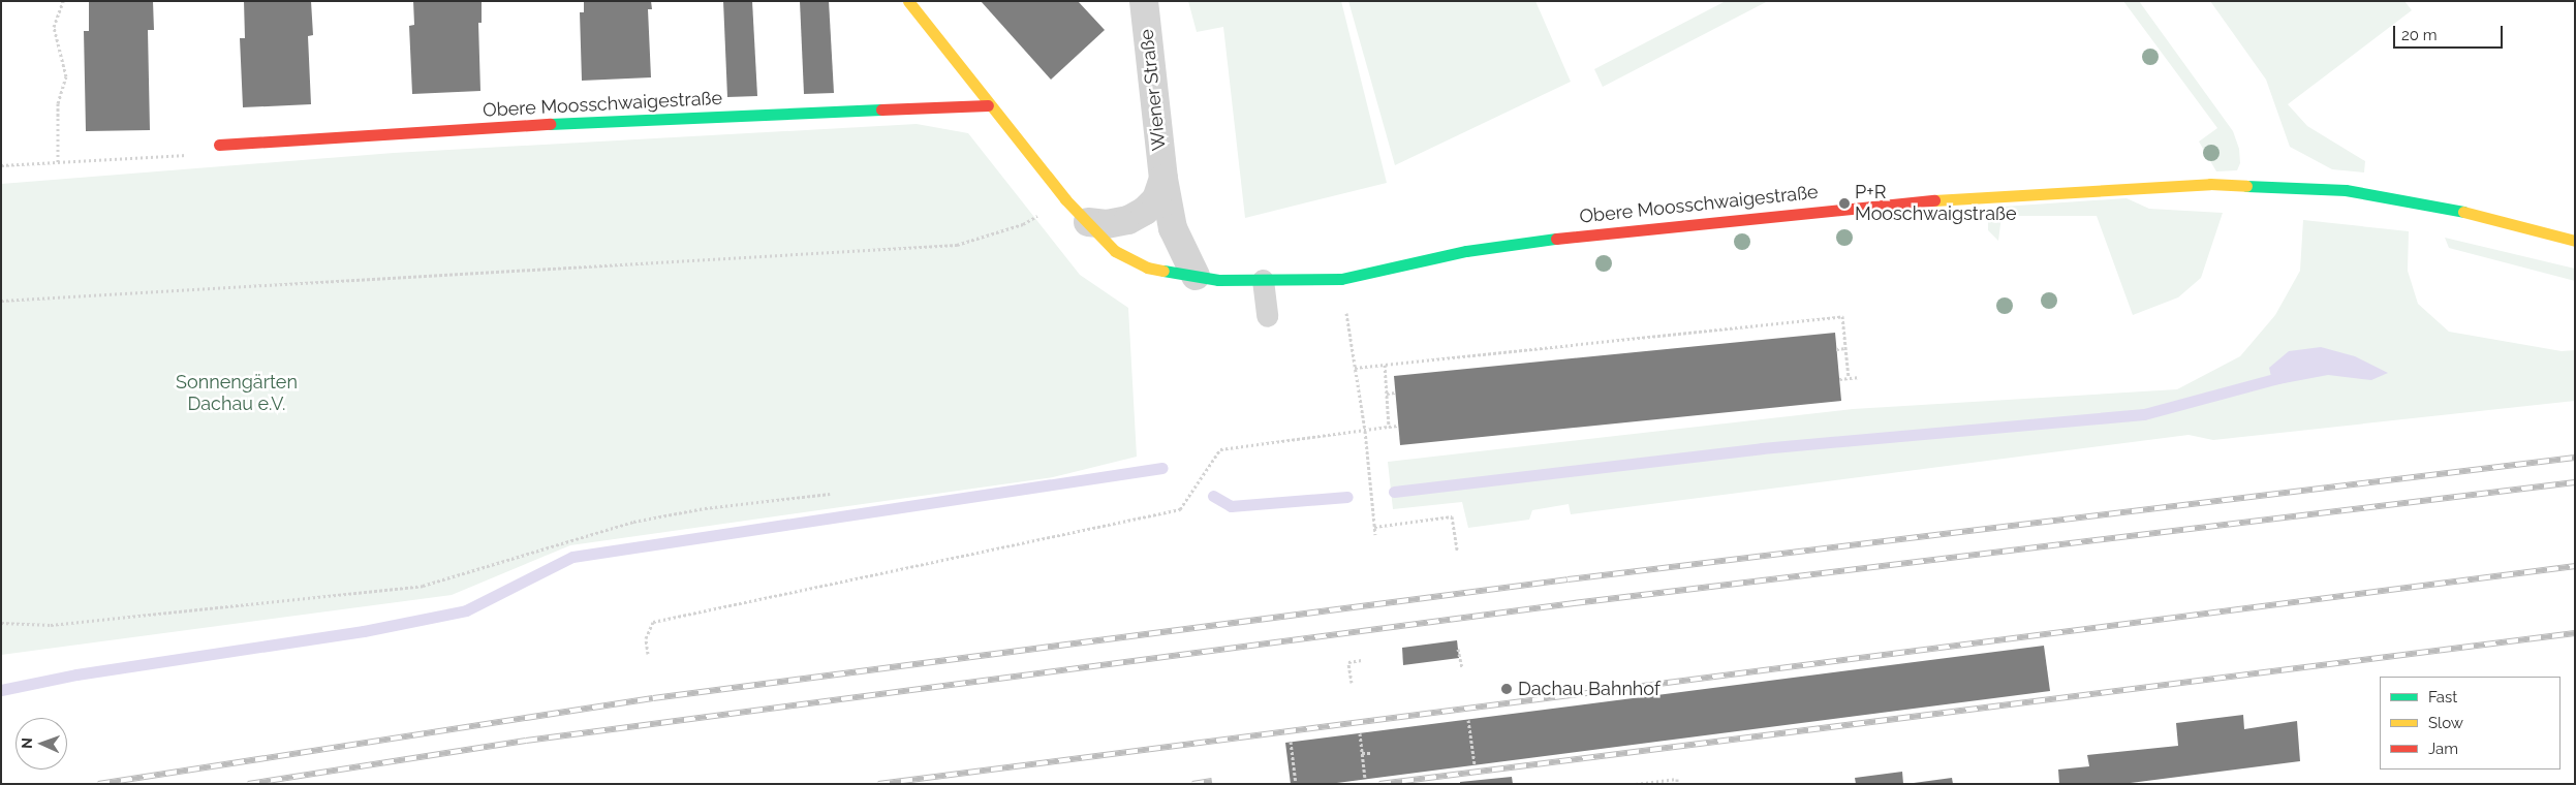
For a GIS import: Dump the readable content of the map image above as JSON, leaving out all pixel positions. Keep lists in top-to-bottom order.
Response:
{
  "streets": {
    "street": ["Wiener Straße", "Obere Moosschwaigestraße"]
  },
  "crossings": [
    ["Wiener Straße", "Obere Moosschwaigestraße"]
  ],
  "parks": ["Sonnengärten Dachau e.V."],
  "places": ["P+R Mooschwaigstraße", "Dachau Bahnhof"],
  "legend": ["Fast", "Slow", "Jam"],
  "scale_bar": "20 m",
  "north": "left"
}
